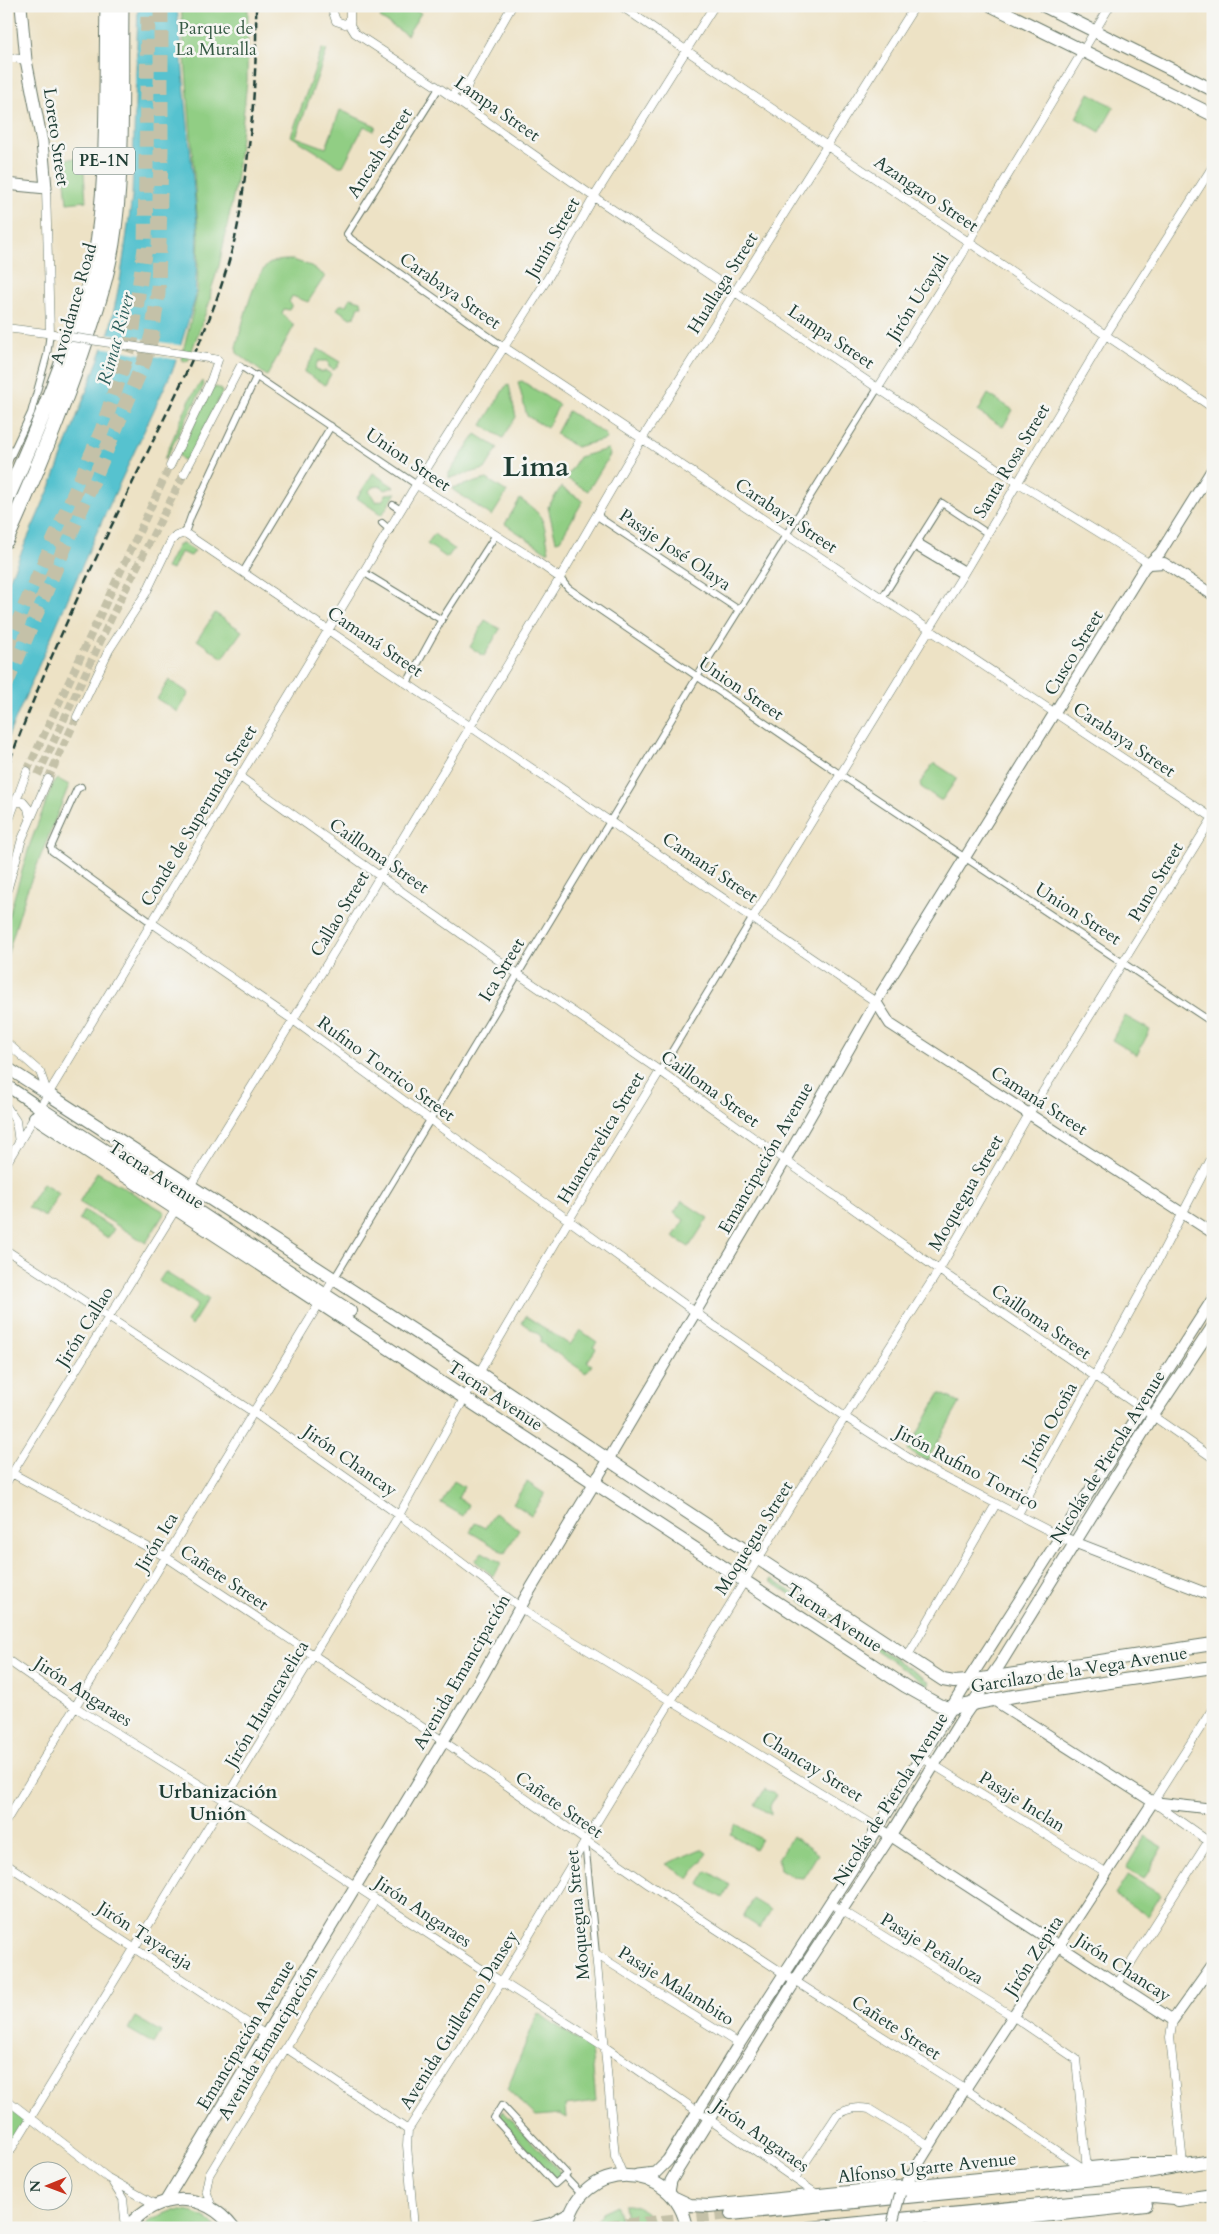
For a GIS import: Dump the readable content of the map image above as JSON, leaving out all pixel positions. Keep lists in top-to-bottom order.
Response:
{
  "streets": {
    "highway": ["PE-1N", "Avoidance Road"],
    "main road": [
      "Loreto Street",
      "Emancipación Avenue",
      "Tacna Avenue",
      "Nicolás de Pierola Avenue",
      "Garcilazo de la Vega Avenue",
      "Avenida Emancipación",
      "Alfonso Ugarte Avenue"
    ],
    "street": [
      "Lampa Street",
      "Ancash Street",
      "Azangaro Street",
      "Junín Street",
      "Huallaga Street",
      "Carabaya Street",
      "Jirón Ucayali",
      "Union Street",
      "Santa Rosa Street",
      "Pasaje José Olaya",
      "Camaná Street",
      "Cusco Street",
      "Conde de Superunda Street",
      "Cailloma Street",
      "Puno Street",
      "Callao Street",
      "Ica Street",
      "Rufino Torrico Street",
      "Huancavelica Street",
      "Moquegua Street",
      "Jirón Callao",
      "Jirón Ocoña",
      "Jirón Chancay",
      "Jirón Rufino Torrico",
      "Jirón Ica",
      "Cañete Street",
      "Jirón Angaraes",
      "Jirón Huancavelica",
      "Chancay Street",
      "Pasaje Inclan",
      "Jirón Tayacaja",
      "Pasaje Peñaloza",
      "Jirón Zepita",
      "Pasaje Malambito",
      "Avenida Guillermo Dansey"
    ]
  },
  "crossings": [
    ["Lampa Street", "Ancash Street"],
    ["Lampa Street", "Junín Street"],
    ["Lampa Street", "Huallaga Street"],
    ["Lampa Street", "Jirón Ucayali"],
    ["Lampa Street", "Santa Rosa Street"],
    ["Lampa Street", "Cusco Street"],
    ["Ancash Street", "Carabaya Street"],
    ["Azangaro Street", "Junín Street"],
    ["Azangaro Street", "Huallaga Street"],
    ["Azangaro Street", "Jirón Ucayali"],
    ["Azangaro Street", "Santa Rosa Street"],
    ["Junín Street", "Carabaya Street"],
    ["Junín Street", "Union Street"],
    ["Junín Street", "Conde de Superunda Street"],
    ["Huallaga Street", "Carabaya Street"],
    ["Huallaga Street", "Union Street"],
    ["Huallaga Street", "Pasaje José Olaya"],
    ["Huallaga Street", "Callao Street"],
    ["Carabaya Street", "Jirón Ucayali"],
    ["Carabaya Street", "Santa Rosa Street"],
    ["Carabaya Street", "Cusco Street"],
    ["Carabaya Street", "Puno Street"],
    ["Jirón Ucayali", "Union Street"],
    ["Jirón Ucayali", "Pasaje José Olaya"],
    ["Jirón Ucayali", "Ica Street"],
    ["Union Street", "Santa Rosa Street"],
    ["Union Street", "Cusco Street"],
    ["Union Street", "Conde de Superunda Street"],
    ["Union Street", "Puno Street"],
    ["Union Street", "Callao Street"],
    ["Union Street", "Ica Street"],
    ["Union Street", "Huancavelica Street"],
    ["Union Street", "Emancipación Avenue"],
    ["Union Street", "Moquegua Street"],
    ["Santa Rosa Street", "Huancavelica Street"],
    ["Camaná Street", "Conde de Superunda Street"],
    ["Camaná Street", "Callao Street"],
    ["Camaná Street", "Ica Street"],
    ["Camaná Street", "Huancavelica Street"],
    ["Camaná Street", "Emancipación Avenue"],
    ["Camaná Street", "Moquegua Street"],
    ["Camaná Street", "Jirón Ocoña"],
    ["Cusco Street", "Emancipación Avenue"],
    ["Conde de Superunda Street", "Cailloma Street"],
    ["Conde de Superunda Street", "Rufino Torrico Street"],
    ["Conde de Superunda Street", "Tacna Avenue"],
    ["Cailloma Street", "Callao Street"],
    ["Cailloma Street", "Ica Street"],
    ["Cailloma Street", "Huancavelica Street"],
    ["Cailloma Street", "Emancipación Avenue"],
    ["Cailloma Street", "Moquegua Street"],
    ["Cailloma Street", "Jirón Ocoña"],
    ["Cailloma Street", "Nicolás de Pierola Avenue"],
    ["Puno Street", "Moquegua Street"],
    ["Callao Street", "Rufino Torrico Street"],
    ["Callao Street", "Tacna Avenue"],
    ["Callao Street", "Jirón Callao"],
    ["Ica Street", "Rufino Torrico Street"],
    ["Ica Street", "Tacna Avenue"],
    ["Ica Street", "Jirón Ica"],
    ["Rufino Torrico Street", "Huancavelica Street"],
    ["Rufino Torrico Street", "Emancipación Avenue"],
    ["Rufino Torrico Street", "Moquegua Street"],
    ["Rufino Torrico Street", "Jirón Rufino Torrico"],
    ["Huancavelica Street", "Tacna Avenue"],
    ["Huancavelica Street", "Jirón Huancavelica"],
    ["Emancipación Avenue", "Tacna Avenue"],
    ["Emancipación Avenue", "Avenida Emancipación"],
    ["Emancipación Avenue", "Jirón Angaraes"],
    ["Emancipación Avenue", "Jirón Tayacaja"],
    ["Tacna Avenue", "Moquegua Street"],
    ["Tacna Avenue", "Jirón Callao"],
    ["Tacna Avenue", "Nicolás de Pierola Avenue"],
    ["Tacna Avenue", "Jirón Ica"],
    ["Tacna Avenue", "Garcilazo de la Vega Avenue"],
    ["Tacna Avenue", "Avenida Emancipación"],
    ["Tacna Avenue", "Jirón Huancavelica"],
    ["Moquegua Street", "Nicolás de Pierola Avenue"],
    ["Moquegua Street", "Jirón Chancay"],
    ["Moquegua Street", "Jirón Rufino Torrico"],
    ["Moquegua Street", "Cañete Street"],
    ["Moquegua Street", "Jirón Angaraes"],
    ["Moquegua Street", "Chancay Street"],
    ["Moquegua Street", "Pasaje Malambito"],
    ["Moquegua Street", "Avenida Guillermo Dansey"],
    ["Moquegua Street", "Alfonso Ugarte Avenue"],
    ["Jirón Callao", "Jirón Chancay"],
    ["Jirón Callao", "Cañete Street"],
    ["Jirón Ocoña", "Jirón Rufino Torrico"],
    ["Nicolás de Pierola Avenue", "Jirón Rufino Torrico"],
    ["Nicolás de Pierola Avenue", "Cañete Street"],
    ["Nicolás de Pierola Avenue", "Garcilazo de la Vega Avenue"],
    ["Nicolás de Pierola Avenue", "Jirón Angaraes"],
    ["Nicolás de Pierola Avenue", "Chancay Street"],
    ["Nicolás de Pierola Avenue", "Pasaje Inclan"],
    ["Nicolás de Pierola Avenue", "Pasaje Peñaloza"],
    ["Nicolás de Pierola Avenue", "Pasaje Malambito"],
    ["Nicolás de Pierola Avenue", "Alfonso Ugarte Avenue"],
    ["Jirón Chancay", "Jirón Ica"],
    ["Jirón Chancay", "Avenida Emancipación"],
    ["Jirón Chancay", "Jirón Huancavelica"],
    ["Jirón Chancay", "Chancay Street"],
    ["Jirón Chancay", "Jirón Zepita"],
    ["Jirón Chancay", "Alfonso Ugarte Avenue"],
    ["Jirón Ica", "Cañete Street"],
    ["Jirón Ica", "Jirón Angaraes"],
    ["Cañete Street", "Avenida Emancipación"],
    ["Cañete Street", "Jirón Huancavelica"],
    ["Cañete Street", "Pasaje Peñaloza"],
    ["Cañete Street", "Jirón Zepita"],
    ["Cañete Street", "Avenida Guillermo Dansey"],
    ["Cañete Street", "Alfonso Ugarte Avenue"],
    ["Avenida Emancipación", "Jirón Angaraes"],
    ["Jirón Angaraes", "Jirón Huancavelica"],
    ["Jirón Angaraes", "Avenida Guillermo Dansey"],
    ["Jirón Angaraes", "Alfonso Ugarte Avenue"],
    ["Jirón Huancavelica", "Jirón Tayacaja"],
    ["Chancay Street", "Jirón Zepita"],
    ["Pasaje Inclan", "Jirón Zepita"],
    ["Pasaje Peñaloza", "Jirón Zepita"],
    ["Pasaje Peñaloza", "Alfonso Ugarte Avenue"],
    ["Jirón Zepita", "Alfonso Ugarte Avenue"]
  ],
  "districts": ["Lima", "Urbanización Unión"],
  "water": ["Rimac River"],
  "parks": ["Parque de La Muralla"],
  "north": "left"
}
